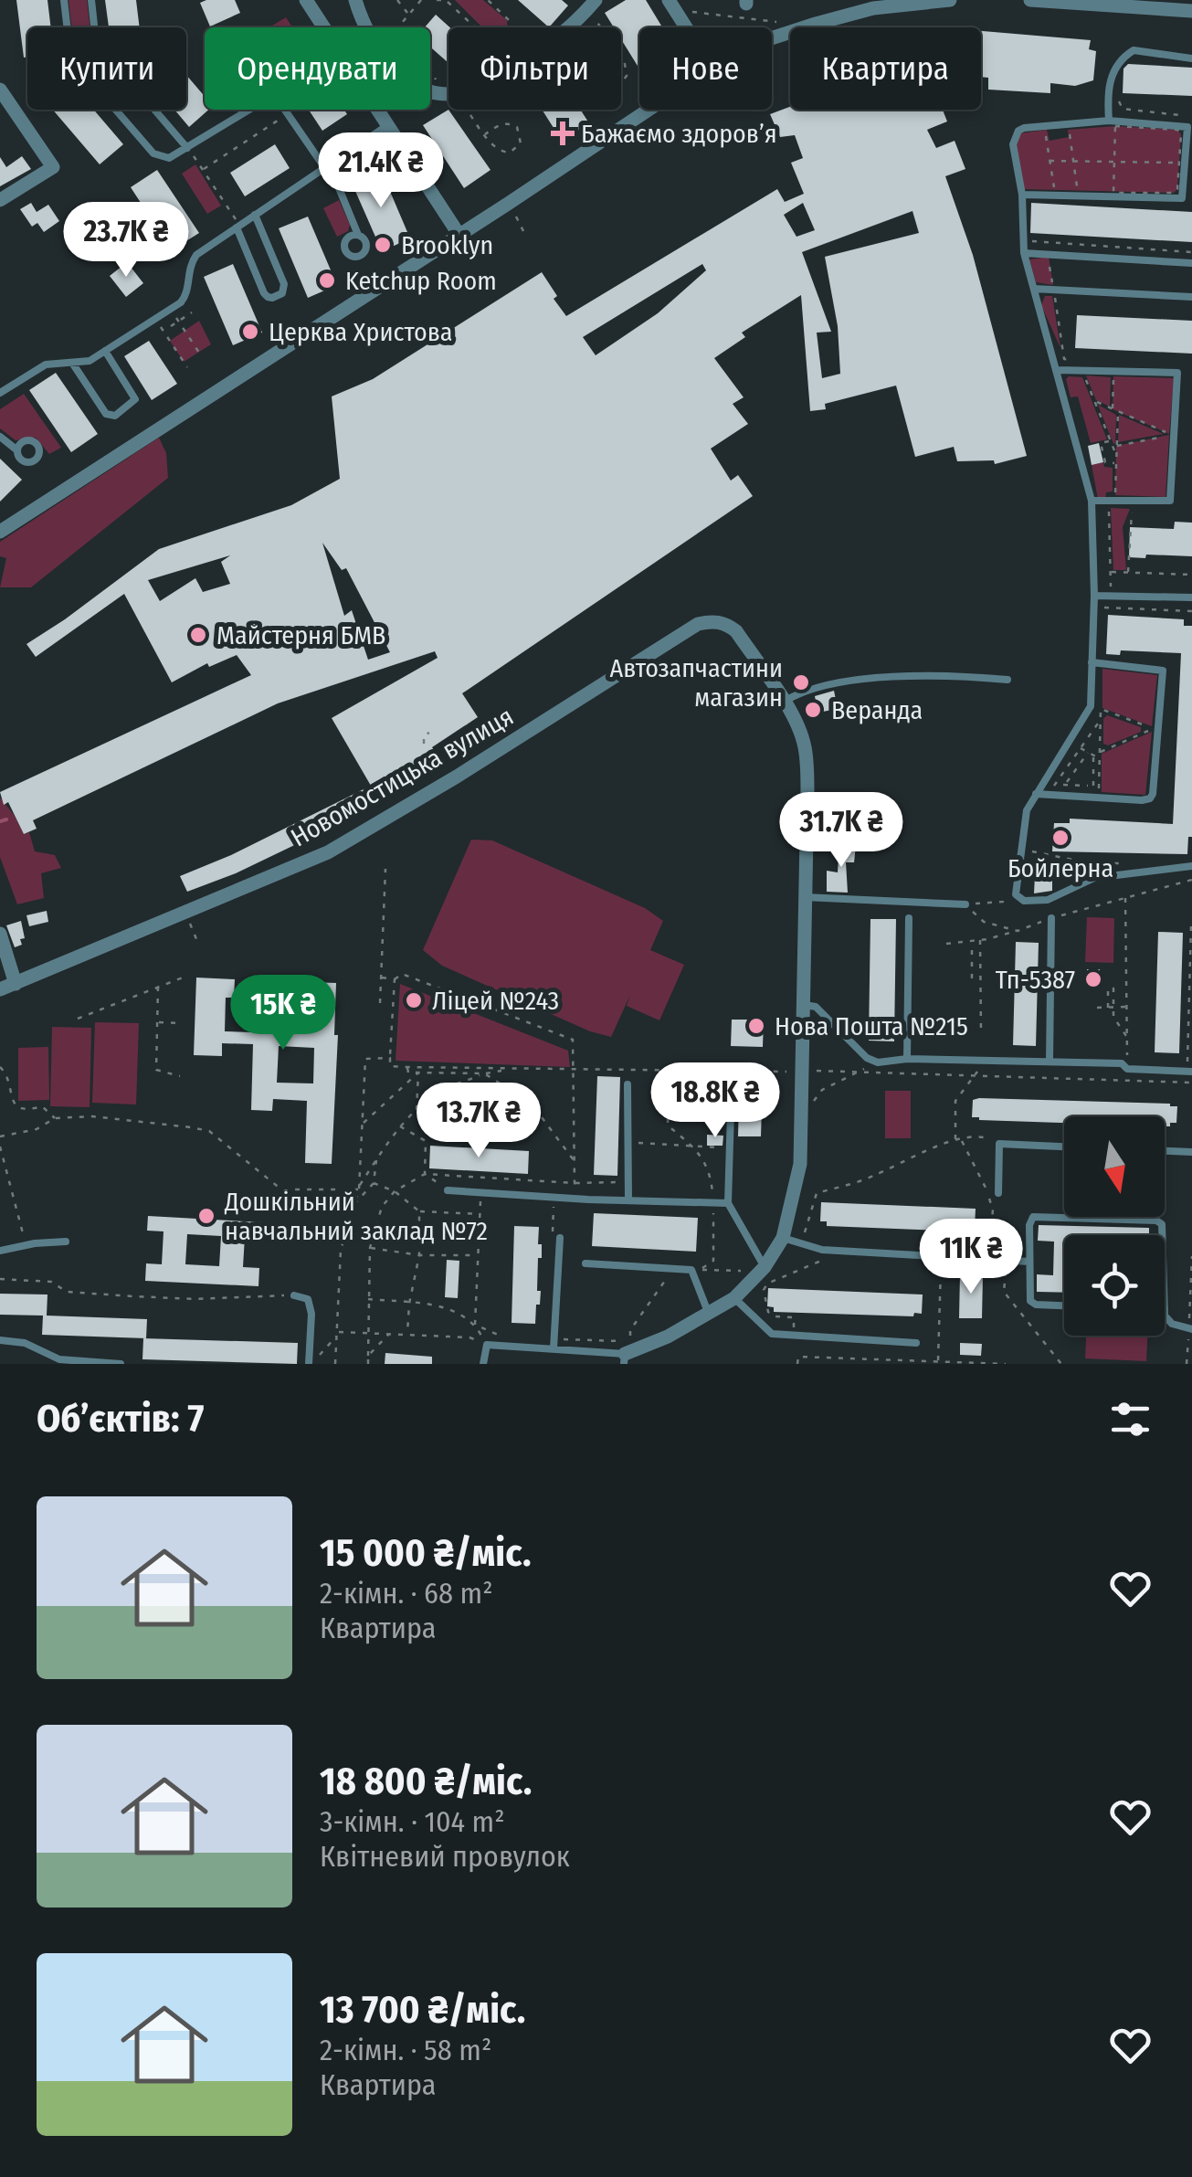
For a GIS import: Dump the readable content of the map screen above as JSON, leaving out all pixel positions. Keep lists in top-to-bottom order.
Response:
{
  "streets": {
    "street": ["Новомостицька вулиця"]
  },
  "places": {
    "health": ["Бажаємо здоровʼя"],
    "other": [
      "Brooklyn",
      "Ketchup Room",
      "Церква Христова",
      "Майстерня БМВ",
      "Автозапчастини магазин",
      "Веранда",
      "Бойлерна",
      "Тп-5387",
      "Ліцей №243",
      "Нова Пошта №215",
      "Дошкільний навчальний заклад №72"
    ]
  },
  "north": "bottom",
  "page": {
    "chip": [
      "Купити",
      "Орендувати",
      "Фільтри",
      "Нове",
      "Квартира"
    ],
    "price": [
      "21.4K ₴",
      "23.7K ₴",
      "31.7K ₴",
      "15K ₴",
      "18.8K ₴",
      "13.7K ₴",
      "11K ₴"
    ],
    "heading": "Об’єктів: 7",
    "list": [
      {
        "name": "15 000 ₴/міс.",
        "note": "2-кімн. · 68 m² · Квартира"
      },
      {
        "name": "18 800 ₴/міс.",
        "note": "3-кімн. · 104 m² · Квітневий провулок"
      },
      {
        "name": "13 700 ₴/міс.",
        "note": "2-кімн. · 58 m² · Квартира"
      }
    ]
  }
}
